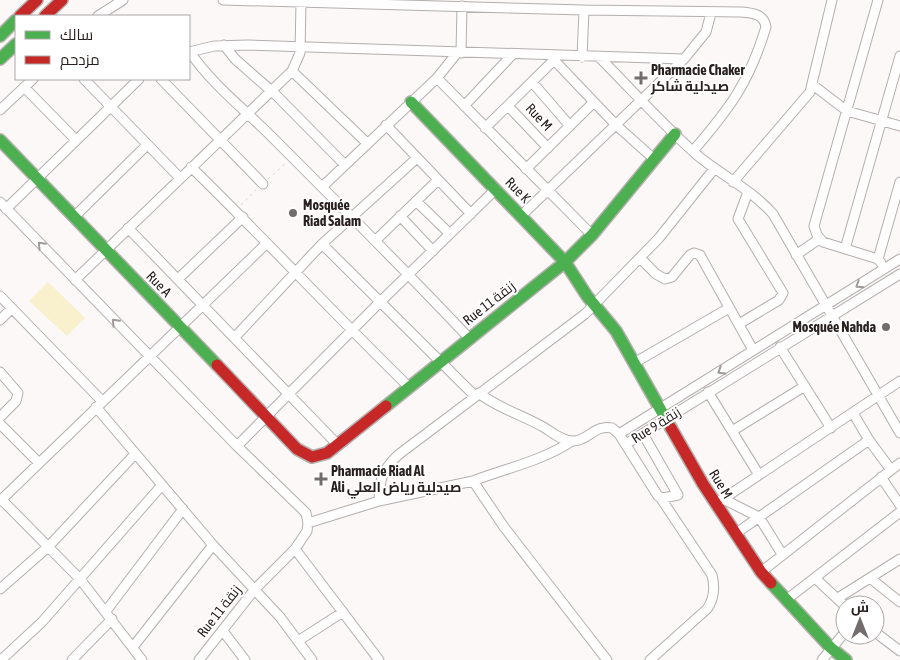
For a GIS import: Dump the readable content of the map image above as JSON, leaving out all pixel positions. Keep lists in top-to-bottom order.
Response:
{
  "streets": {
    "street": [
      "Rue M",
      "Rue K",
      "Rue A",
      "Rue 11 زنقة",
      "Rue 9 زنقة"
    ]
  },
  "crossings": [
    ["Rue M", "Rue K"],
    ["Rue M", "Rue 9 زنقة"],
    ["Rue K", "Rue 11 زنقة"],
    ["Rue A", "Rue 11 زنقة"]
  ],
  "places": {
    "health": ["Pharmacie Chaker صيدلية شاكر", "Pharmacie Riad Al Ali صيدلية رياض العلي"],
    "other": ["Mosquée Riad Salam", "Mosquée Nahda"]
  },
  "legend": ["سالك", "مزدحم"],
  "north": "top"
}
